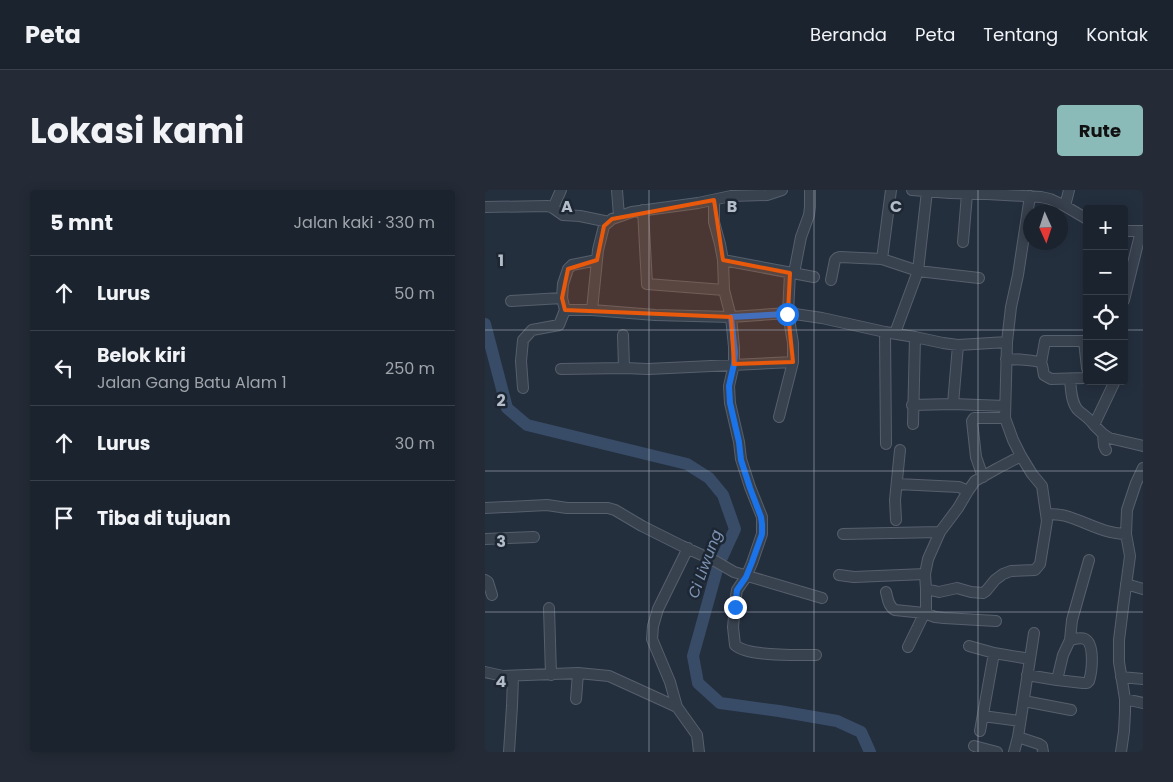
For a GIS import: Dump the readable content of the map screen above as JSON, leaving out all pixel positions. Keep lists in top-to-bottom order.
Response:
{
  "water": ["Ci Liwung"],
  "north": "bottom",
  "page": {
    "header": "Peta",
    "nav": [
      "Beranda",
      "Peta",
      "Tentang",
      "Kontak"
    ],
    "title": "Lokasi kami",
    "buttons": "Rute",
    "heading": ["5 mnt", "Jalan kaki · 330 m"],
    "map_buttons": ["+", "−"],
    "list": [
      ["Lurus", "50 m"],
      ["Belok kiri", "Jalan Gang Batu Alam 1", "250 m"],
      ["Lurus", "30 m"],
      "Tiba di tujuan"
    ]
  },
  "grid": {
    "columns": ["A", "B", "C"],
    "rows": [
      "1",
      "2",
      "3",
      "4"
    ]
  }
}
